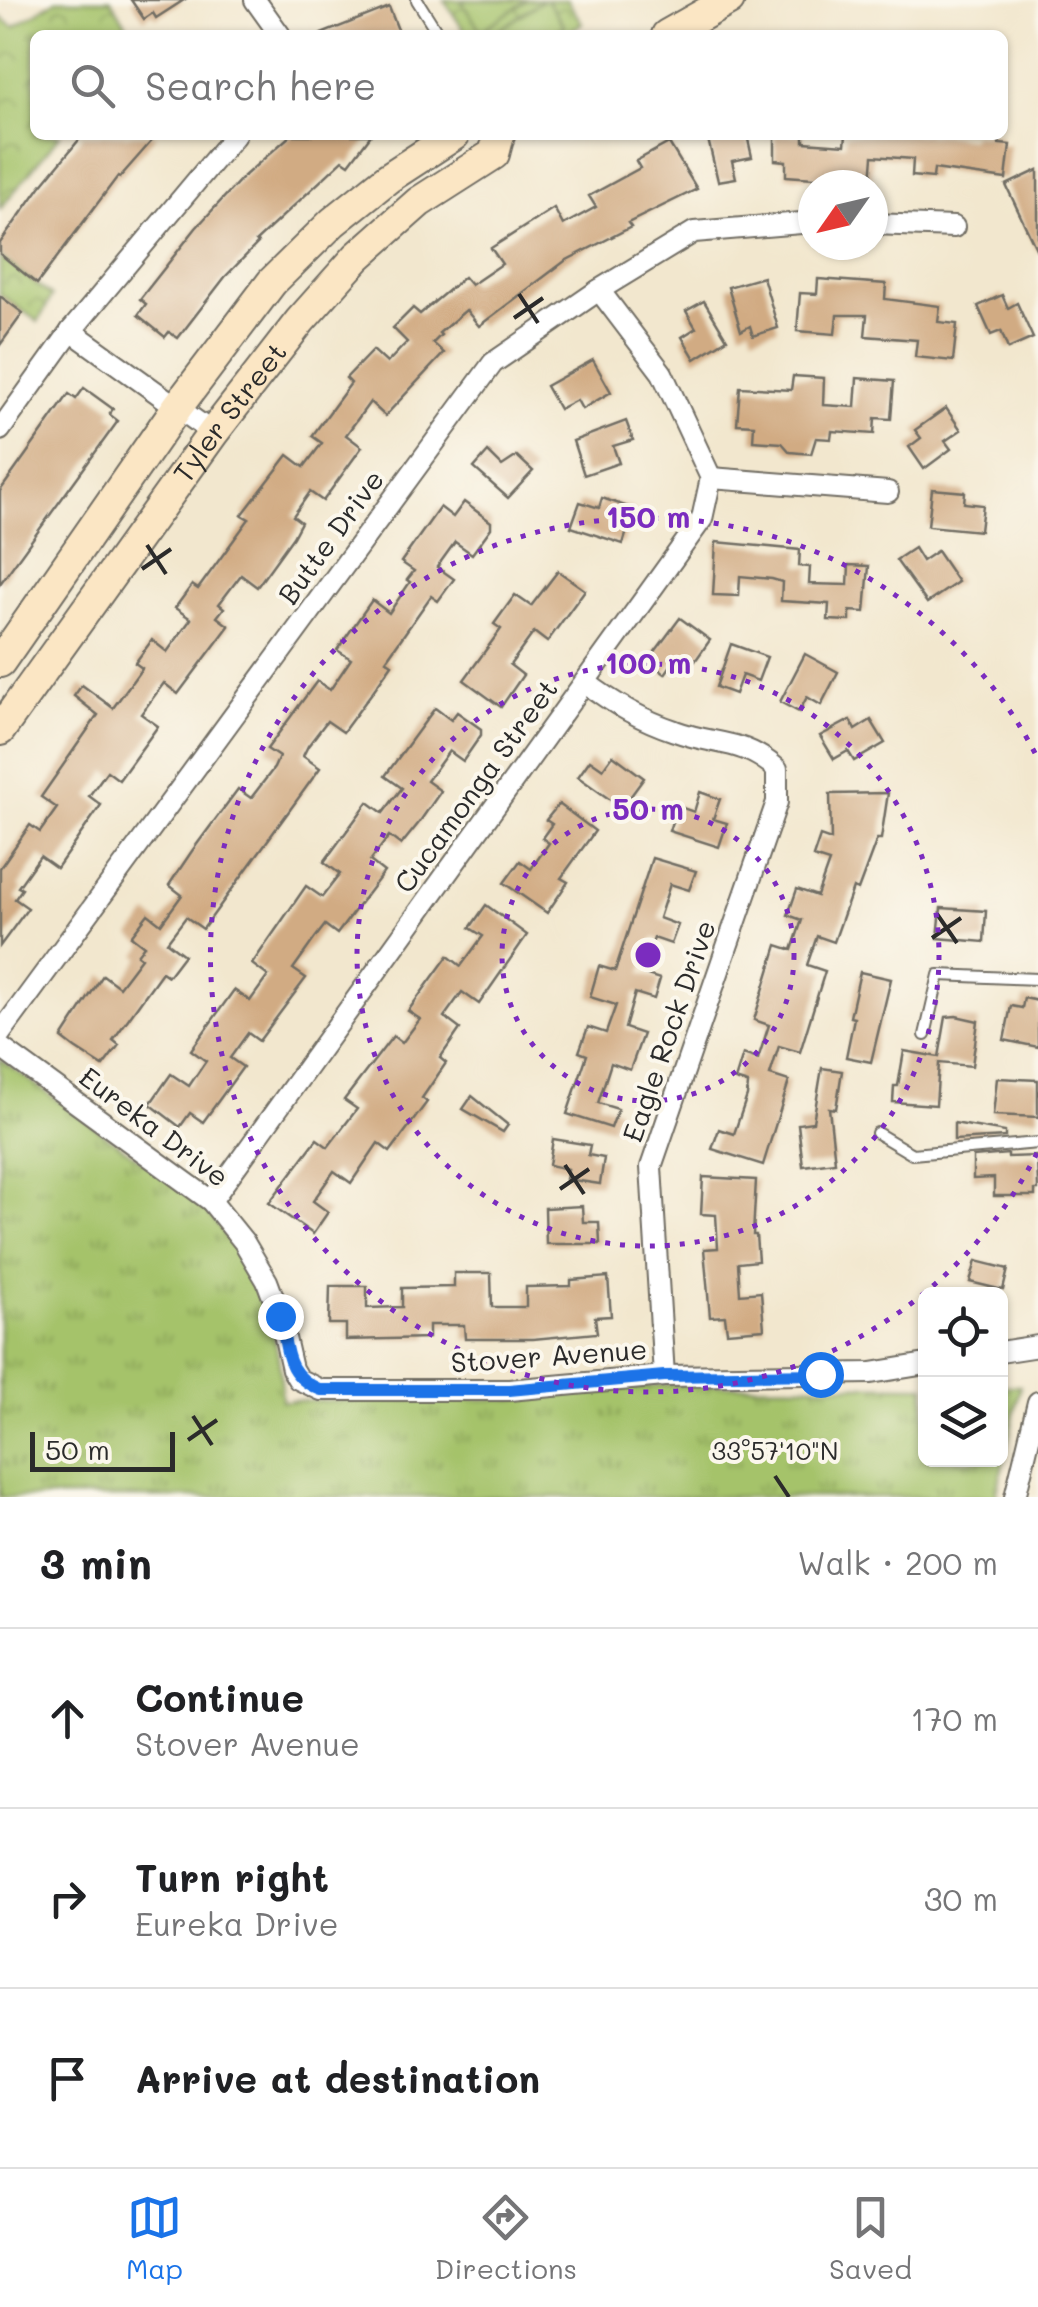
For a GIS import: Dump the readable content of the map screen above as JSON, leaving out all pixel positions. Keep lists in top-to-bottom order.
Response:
{
  "streets": {
    "main road": ["Tyler Street"],
    "street": [
      "Butte Drive",
      "Cucamonga Street",
      "Eagle Rock Drive",
      "Eureka Drive",
      "Stover Avenue"
    ]
  },
  "crossings": [
    ["Cucamonga Street", "Eagle Rock Drive"],
    ["Cucamonga Street", "Eureka Drive"],
    ["Eagle Rock Drive", "Stover Avenue"],
    ["Eureka Drive", "Stover Avenue"]
  ],
  "scale_bar": "50 m",
  "north": "bottom left",
  "page": {
    "search": "Search here",
    "scale": "50 m",
    "heading": ["3 min", "Walk · 200 m"],
    "list": [
      ["Continue", "Stover Avenue", "170 m"],
      ["Turn right", "Eureka Drive", "30 m"],
      "Arrive at destination"
    ],
    "nav": ["Map", "Directions", "Saved"]
  },
  "coordinates": ["33°57'10\"N"],
  "rings": ["150 m", "100 m", "50 m"]
}
